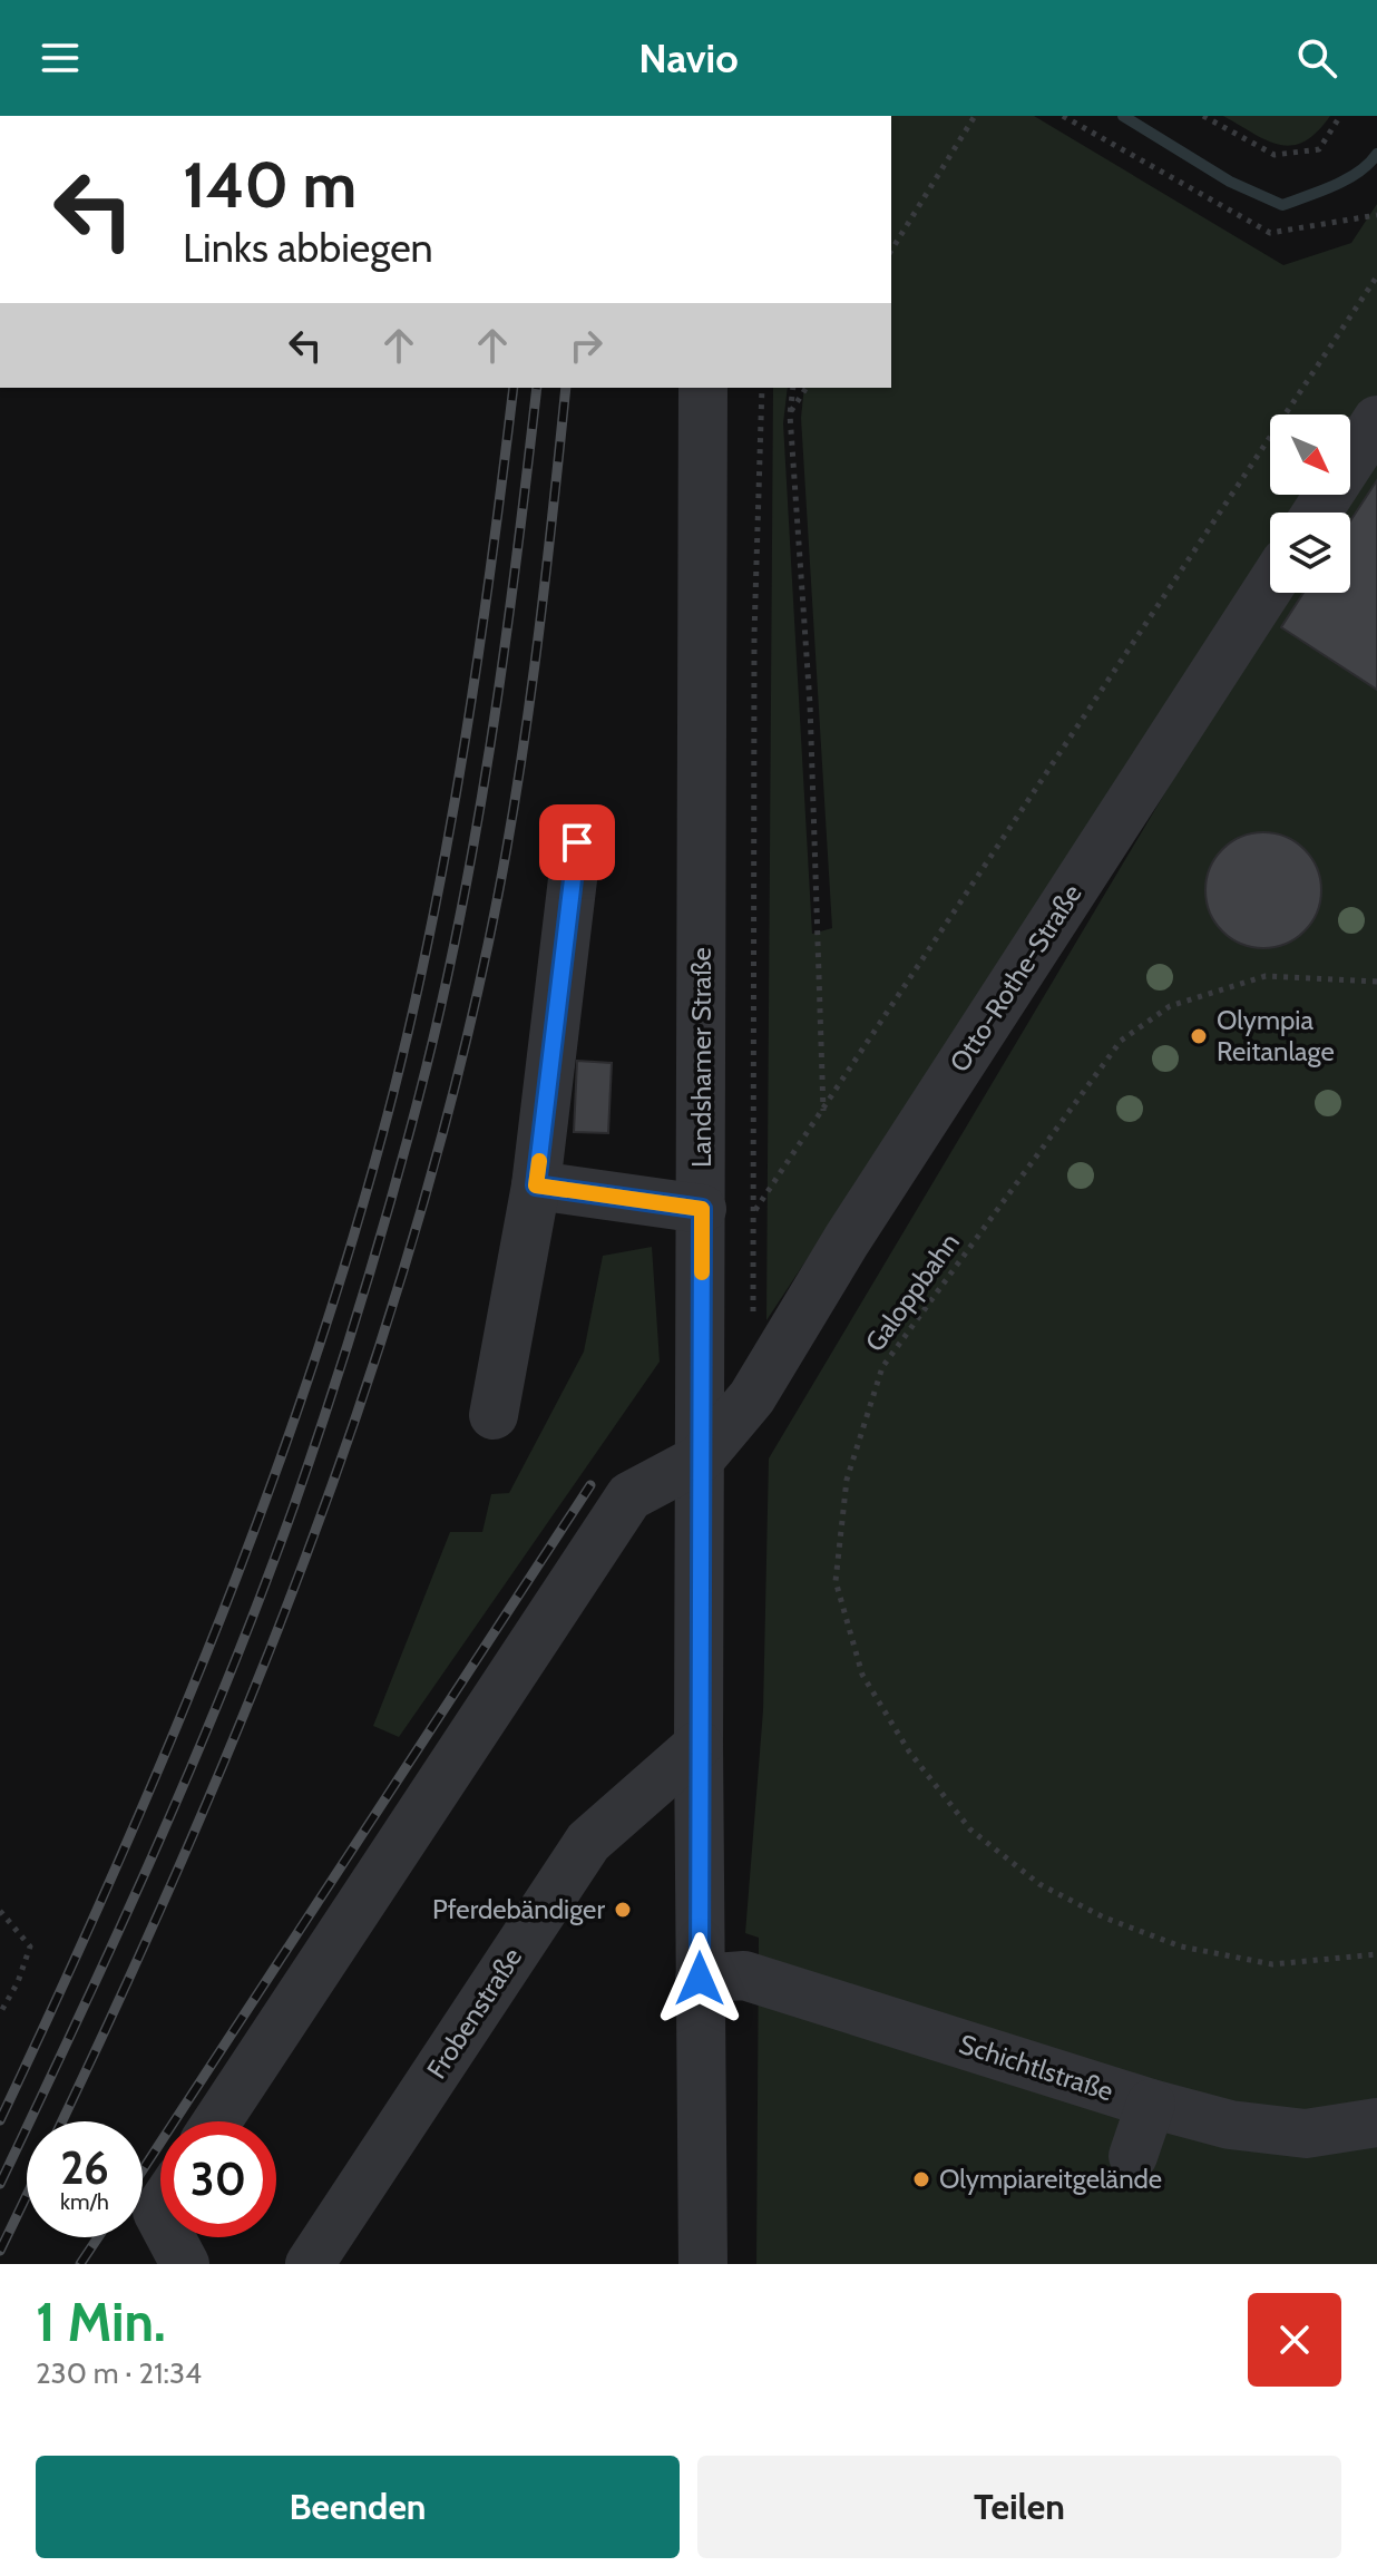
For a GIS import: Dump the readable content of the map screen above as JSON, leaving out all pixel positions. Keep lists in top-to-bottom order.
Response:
{
  "streets": {
    "street": [
      "Otto-Rothe-Straße",
      "Landshamer Straße",
      "Frobenstraße",
      "Schichtlstraße"
    ],
    "path": ["Galoppbahn"]
  },
  "crossings": [
    ["Otto-Rothe-Straße", "Landshamer Straße"],
    ["Landshamer Straße", "Frobenstraße"],
    ["Landshamer Straße", "Schichtlstraße"]
  ],
  "places": ["Olympia Reitanlage", "Pferdebändiger", "Olympiareitgelände"],
  "north": "bottom right",
  "page": {
    "header": "Navio",
    "turn": ["140 m", "Links abbiegen"],
    "speed": "26 km/h",
    "limit": "30",
    "heading": ["1 Min.", "230 m · 21:34"],
    "buttons": ["Beenden", "Teilen"]
  }
}
